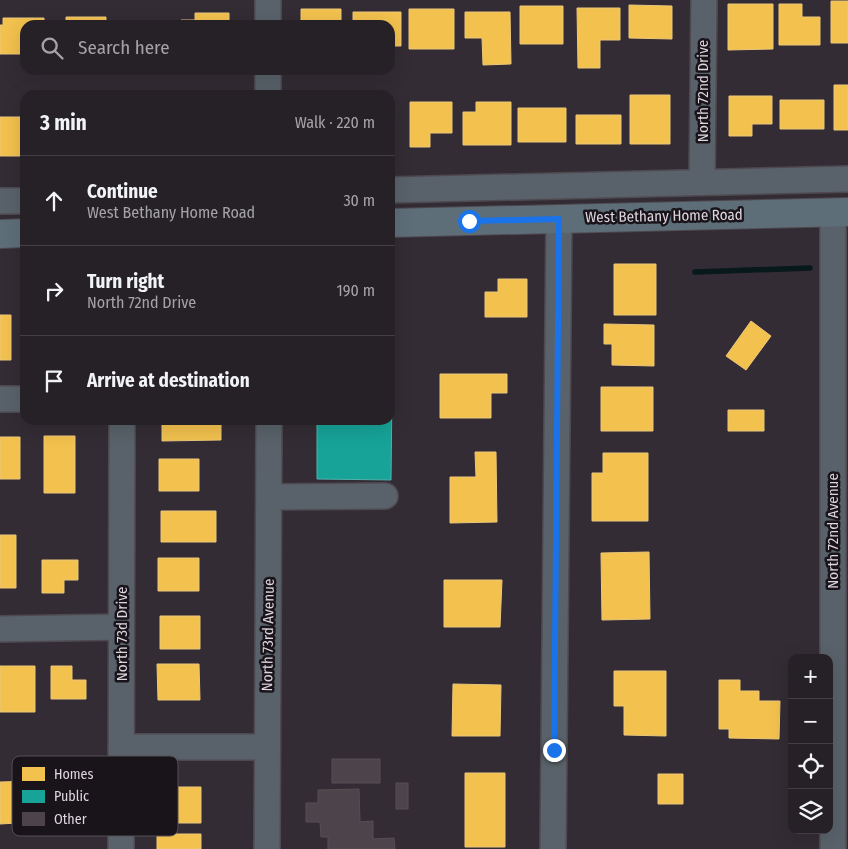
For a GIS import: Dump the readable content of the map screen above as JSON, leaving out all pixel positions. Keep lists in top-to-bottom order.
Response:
{
  "streets": {
    "main road": ["West Bethany Home Road"],
    "street": [
      "North 72nd Drive",
      "North 72nd Avenue",
      "North 73d Drive",
      "North 73rd Avenue"
    ]
  },
  "crossings": [
    ["West Bethany Home Road", "North 72nd Avenue"]
  ],
  "legend": ["Homes", "Public", "Other"],
  "page": {
    "search": "Search here",
    "heading": ["3 min", "Walk · 220 m"],
    "list": [
      ["Continue", "West Bethany Home Road", "30 m"],
      ["Turn right", "North 72nd Drive", "190 m"],
      "Arrive at destination"
    ],
    "map_buttons": ["+", "−"]
  }
}
